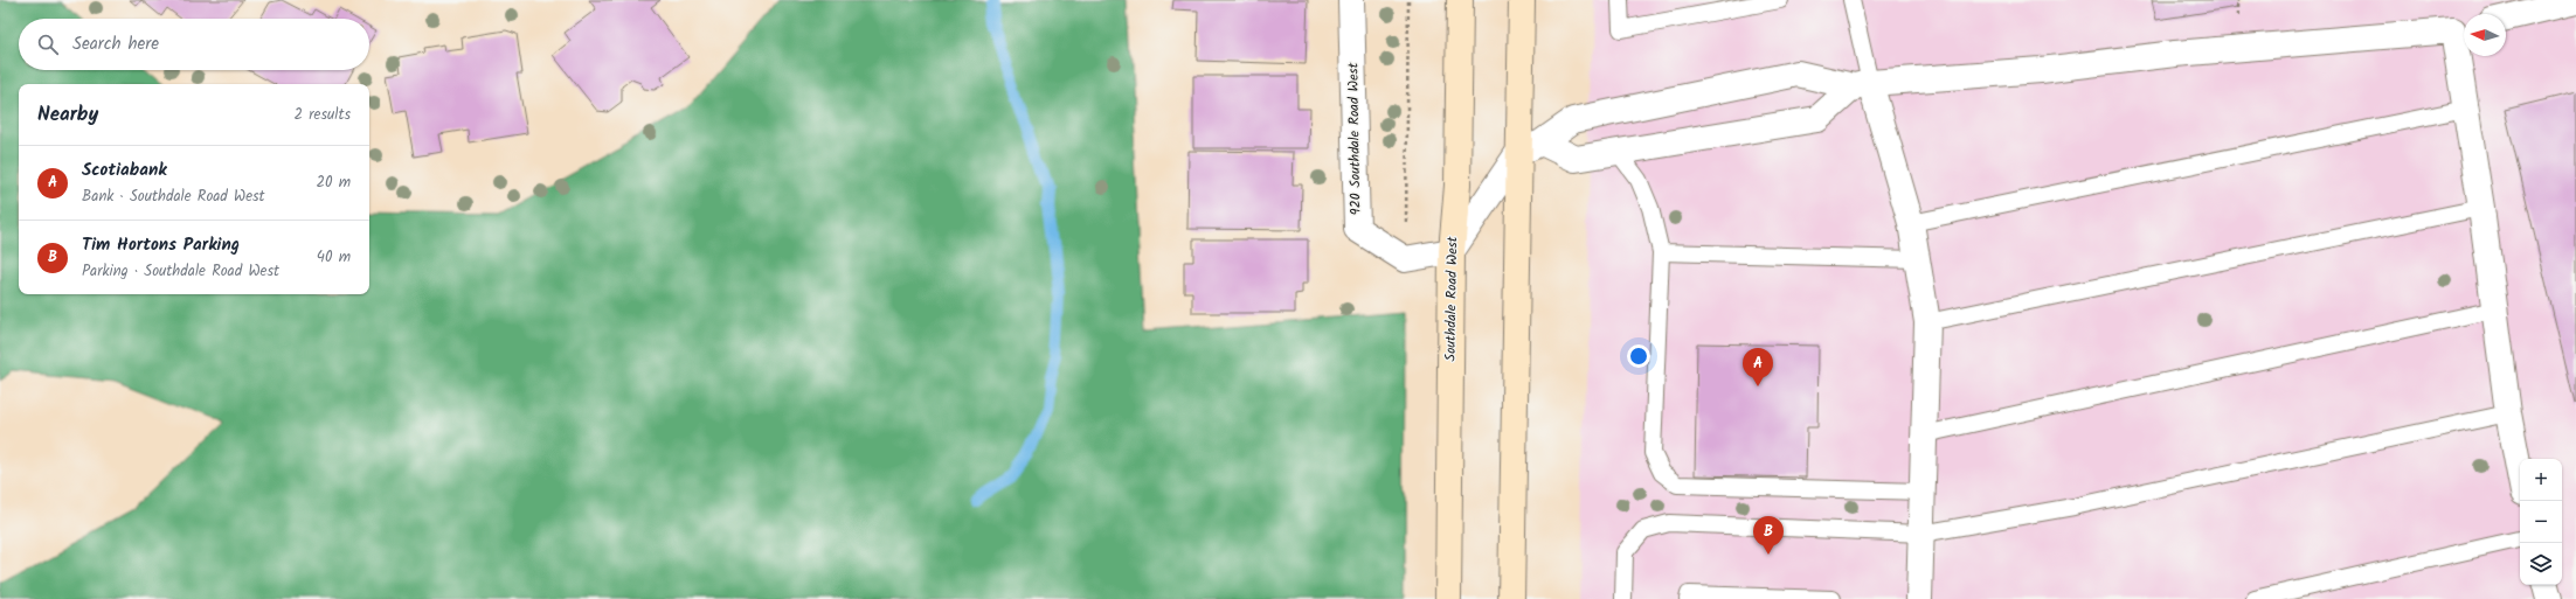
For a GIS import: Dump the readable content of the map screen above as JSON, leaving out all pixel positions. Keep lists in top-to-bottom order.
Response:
{
  "streets": {
    "main road": ["Southdale Road West"],
    "street": ["920 Southdale Road West"]
  },
  "north": "left",
  "page": {
    "search": "Search here",
    "heading": ["Nearby", "2 results"],
    "list": [
      {
        "mark": "A",
        "name": "Scotiabank",
        "note": "Bank · Southdale Road West",
        "value": "20 m"
      },
      {
        "mark": "B",
        "name": "Tim Hortons Parking",
        "note": "Parking · Southdale Road West",
        "value": "40 m"
      }
    ],
    "pins": ["A", "B"],
    "map_buttons": ["+", "−"]
  }
}
